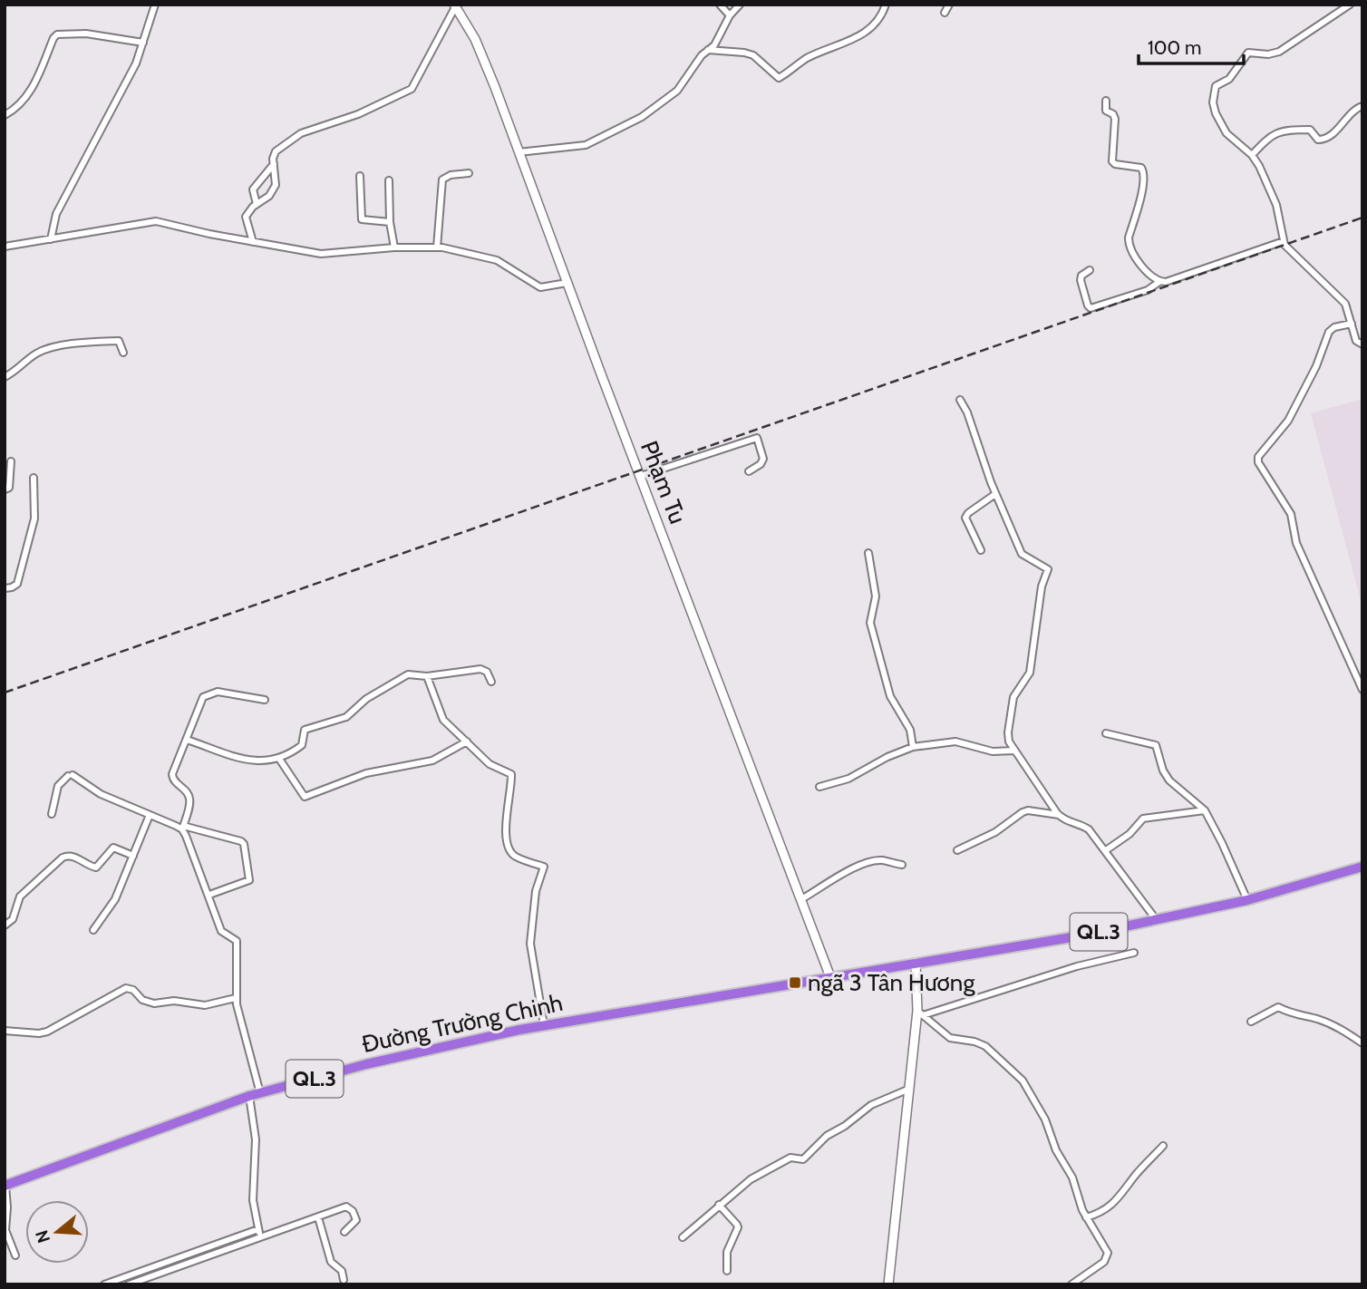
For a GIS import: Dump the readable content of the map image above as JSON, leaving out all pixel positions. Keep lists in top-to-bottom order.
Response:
{
  "streets": {
    "highway": ["QL.3", "Đường Trường Chinh"],
    "street": ["Phạm Tu"]
  },
  "crossings": [
    ["Phạm Tu", "QL.3"],
    ["Phạm Tu", "Đường Trường Chinh"],
    ["QL.3", "Đường Trường Chinh"]
  ],
  "places": {
    "transit": ["ngã 3 Tân Hương"]
  },
  "scale_bar": "100 m",
  "north": "left"
}
